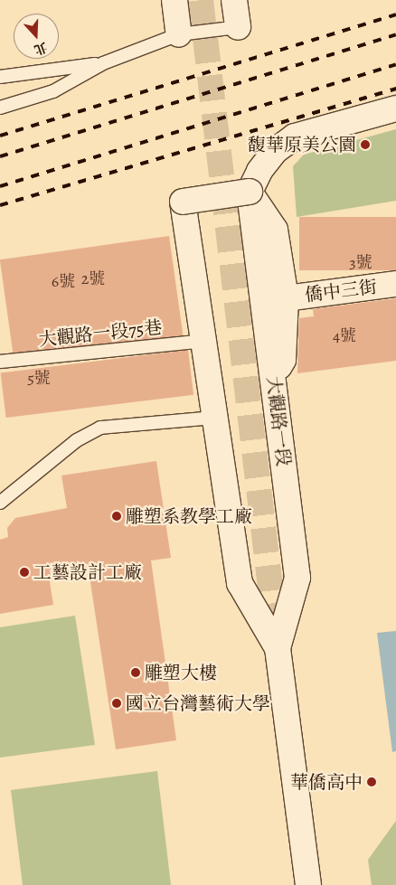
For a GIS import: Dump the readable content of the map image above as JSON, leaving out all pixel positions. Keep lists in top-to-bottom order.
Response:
{
  "streets": {
    "street": ["僑中三街", "大觀路一段"],
    "lane": ["大觀路一段75巷"]
  },
  "crossings": [
    ["大觀路一段75巷", "大觀路一段"]
  ],
  "places": [
    "馥華原美公園",
    "雕塑系教學工廠",
    "工藝設計工廠",
    "雕塑大樓",
    "國立台灣藝術大學",
    "華僑高中"
  ],
  "house_numbers": [
    "3號",
    "2號",
    "6號",
    "4號",
    "5號"
  ],
  "north": "bottom"
}
